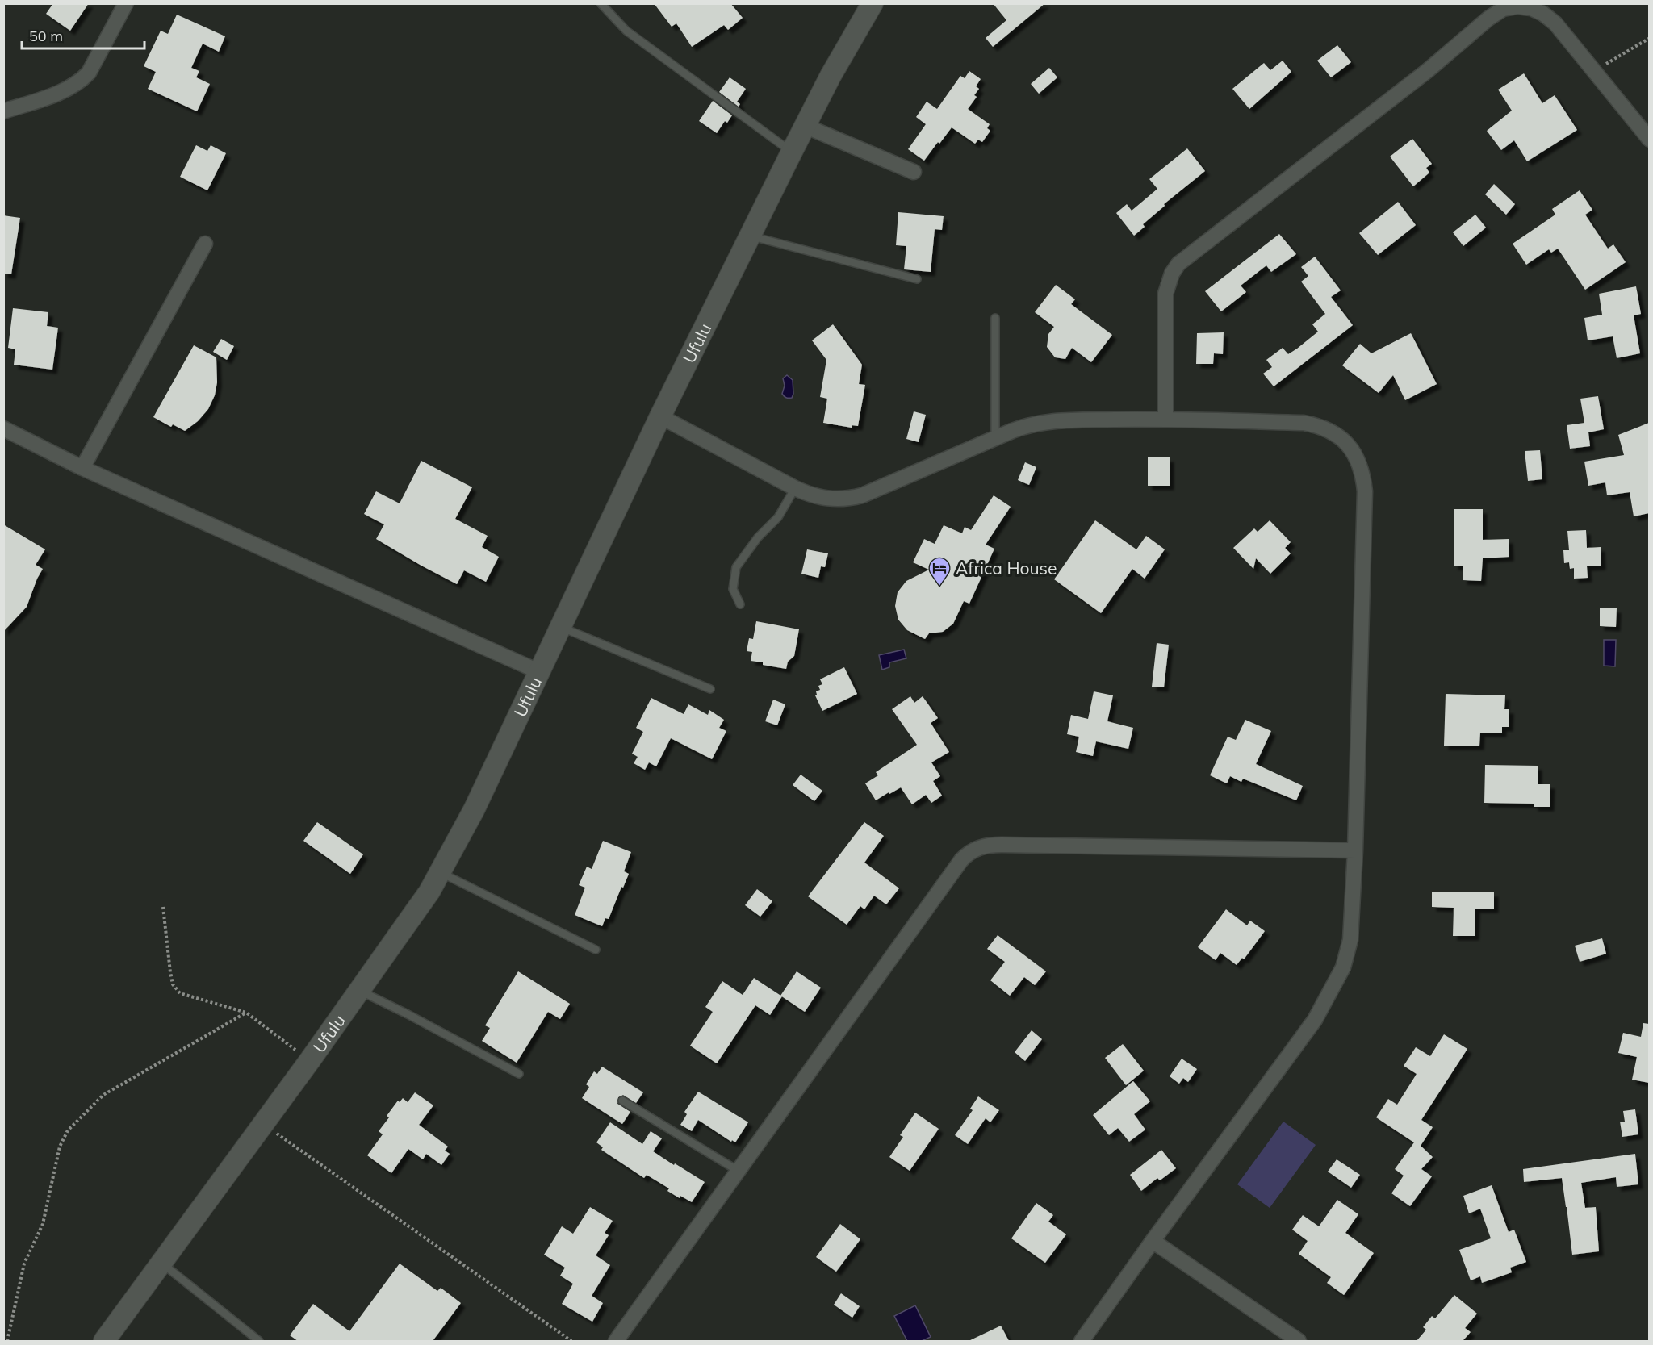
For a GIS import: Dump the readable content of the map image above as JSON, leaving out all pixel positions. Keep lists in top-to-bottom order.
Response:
{
  "streets": {
    "street": ["Ufulu"]
  },
  "places": {
    "hotel": ["Africa House"]
  },
  "scale_bar": "50 m"
}
